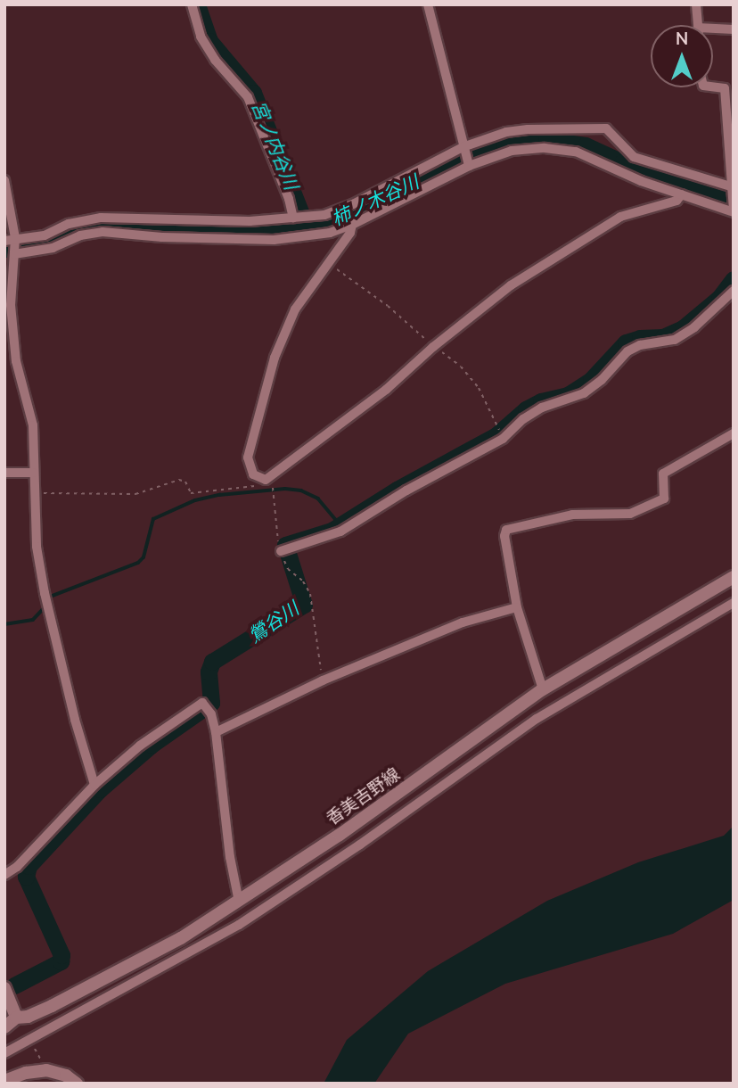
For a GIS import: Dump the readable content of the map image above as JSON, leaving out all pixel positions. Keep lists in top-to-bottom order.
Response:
{
  "streets": {
    "main road": ["香美吉野線"]
  },
  "water": ["宮ノ内谷川", "柿ノ木谷川", "鶯谷川"],
  "north": "top"
}
